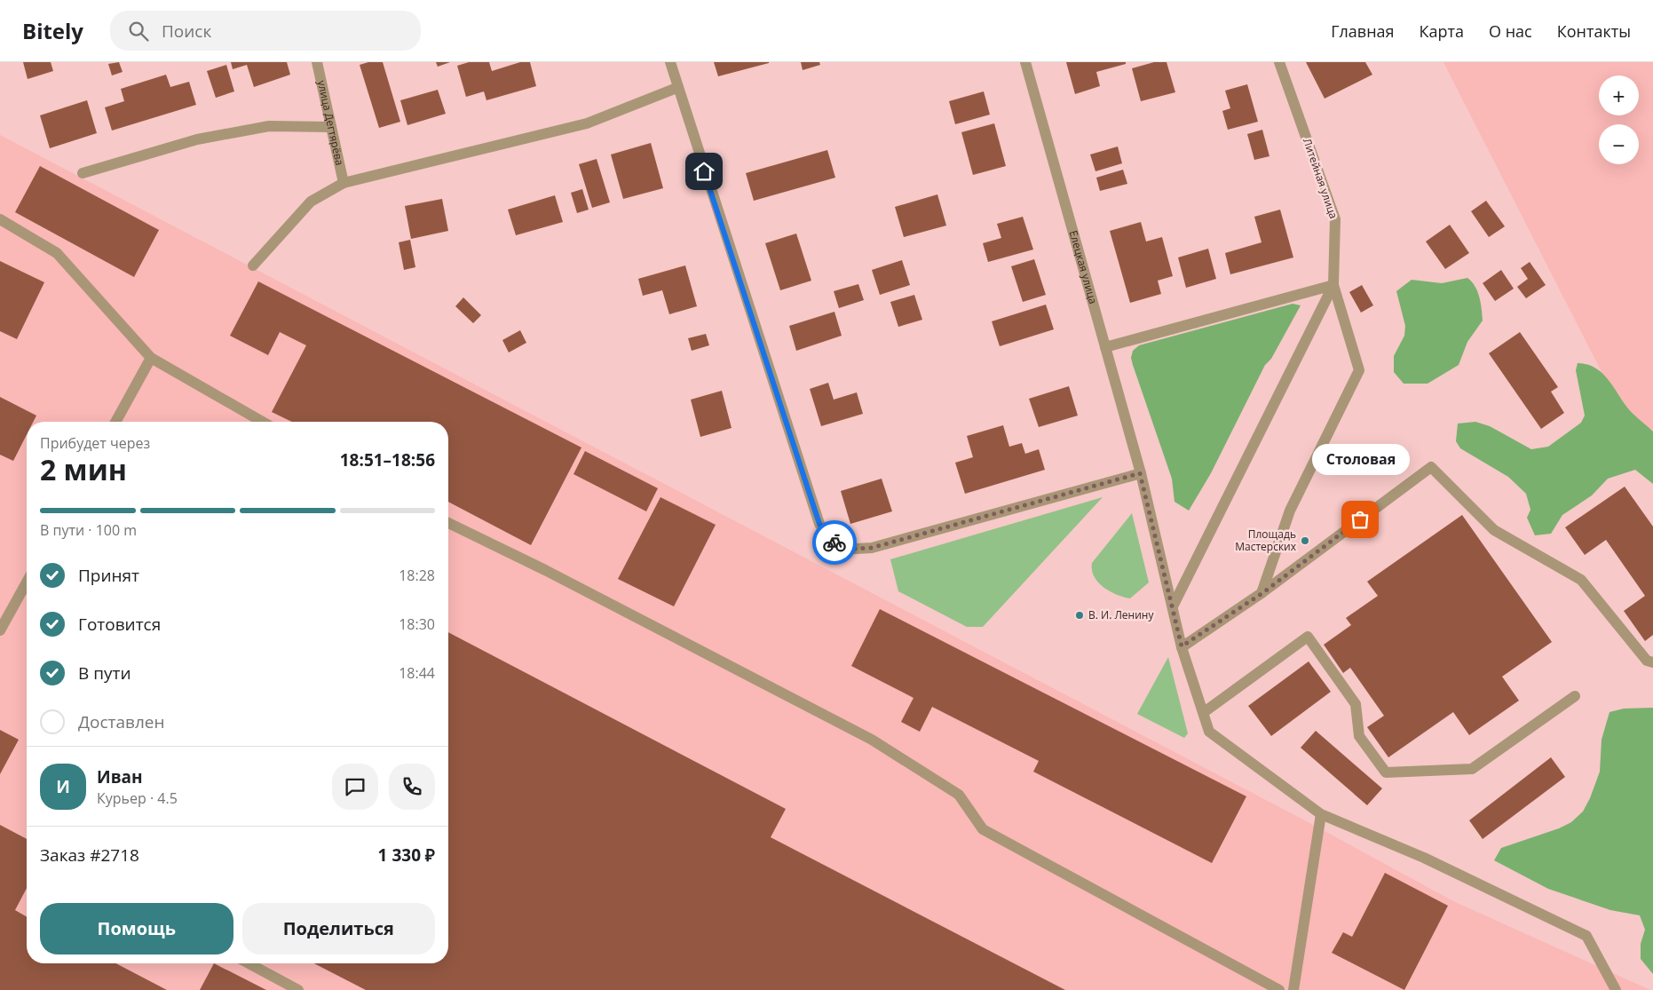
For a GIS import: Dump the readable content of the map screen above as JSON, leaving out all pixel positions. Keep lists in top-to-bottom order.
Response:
{
  "streets": {
    "street": ["улица Дегтярёва", "Литейная улица", "Елецкая улица"]
  },
  "places": ["Столовая", "Площадь Мастерских", "В. И. Ленину"],
  "page": {
    "header": "Bitely",
    "search": "Поиск",
    "nav": [
      "Главная",
      "Карта",
      "О нас",
      "Контакты"
    ],
    "map_buttons": ["+", "−"],
    "heading": ["2 мин", "Прибудет через", "18:51–18:56"],
    "panel": [
      "Иван",
      "Курьер · 4.5",
      "Заказ #2718",
      "1 330 ₽"
    ],
    "bubble": "Столовая",
    "bar": "В пути · 100 m",
    "list": [
      ["Принят", "18:28"],
      ["Готовится", "18:30"],
      ["В пути", "18:44"],
      "Доставлен"
    ],
    "round": "И",
    "buttons": ["Помощь", "Поделиться"]
  }
}
